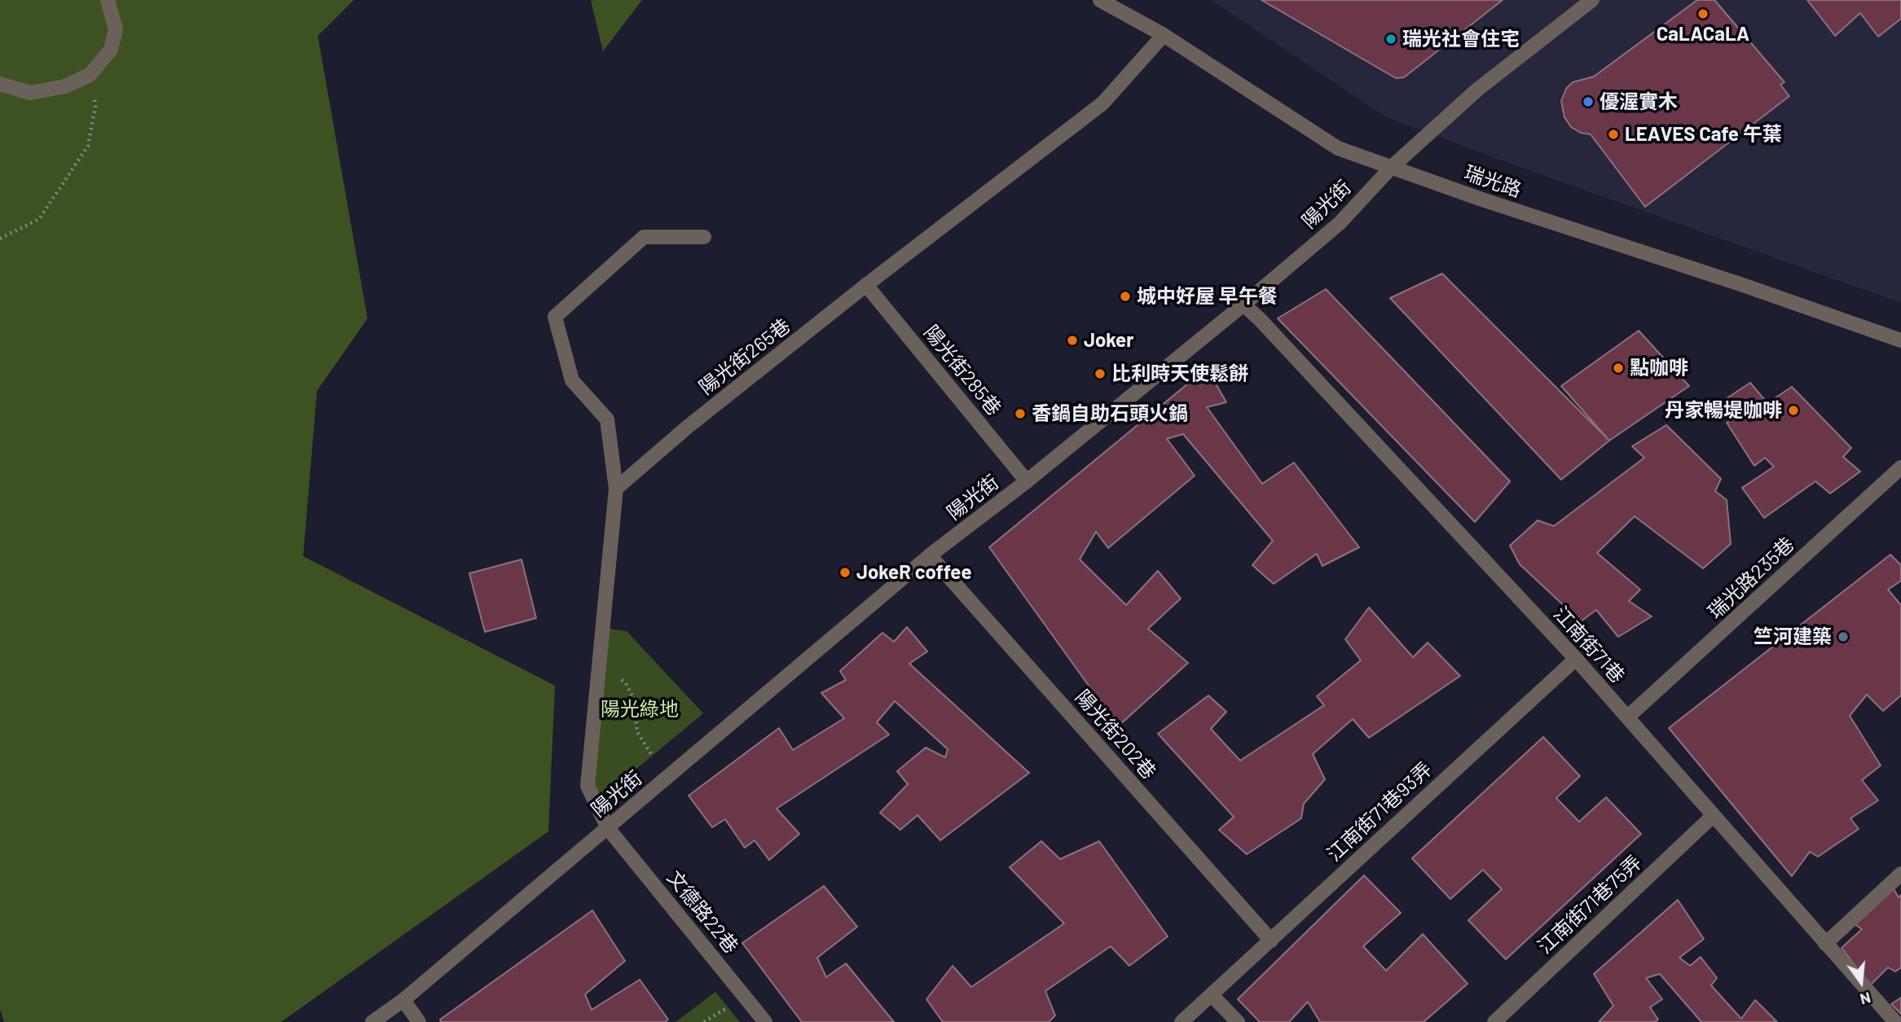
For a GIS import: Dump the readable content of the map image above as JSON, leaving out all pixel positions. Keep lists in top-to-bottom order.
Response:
{
  "streets": {
    "street": [
      "瑞光路",
      "陽光街",
      "陽光街265巷",
      "陽光街285巷",
      "瑞光路235巷",
      "江南街71巷",
      "陽光街202巷",
      "江南街71巷93弄",
      "江南街71巷75弄",
      "文德路22巷"
    ]
  },
  "crossings": [
    ["瑞光路", "陽光街"],
    ["瑞光路", "陽光街265巷"],
    ["陽光街", "陽光街285巷"],
    ["陽光街", "江南街71巷"],
    ["陽光街", "陽光街202巷"],
    ["陽光街", "文德路22巷"],
    ["陽光街265巷", "陽光街285巷"],
    ["瑞光路235巷", "江南街71巷"],
    ["江南街71巷", "江南街71巷93弄"],
    ["江南街71巷", "江南街71巷75弄"],
    ["陽光街202巷", "江南街71巷93弄"]
  ],
  "parks": ["陽光綠地"],
  "places": [
    "CaLACaLA",
    "瑞光社會住宅",
    "優渥實木",
    "LEAVES Cafe 午葉",
    "城中好屋 早午餐",
    "Joker",
    "點咖啡",
    "比利時天使鬆餅",
    "丹家暢堤咖啡",
    "香鍋自助石頭火鍋",
    "JokeR coffee",
    "竺河建築"
  ],
  "north": "bottom"
}
